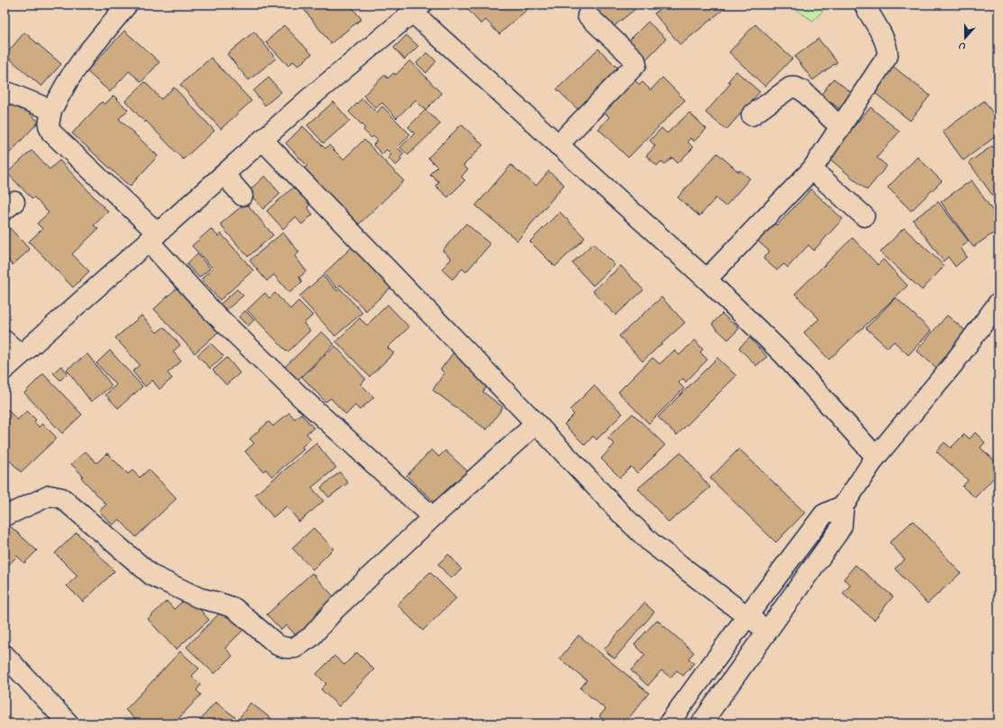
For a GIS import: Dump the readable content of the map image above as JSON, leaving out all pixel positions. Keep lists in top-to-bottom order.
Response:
{
  "north": "bottom"
}
